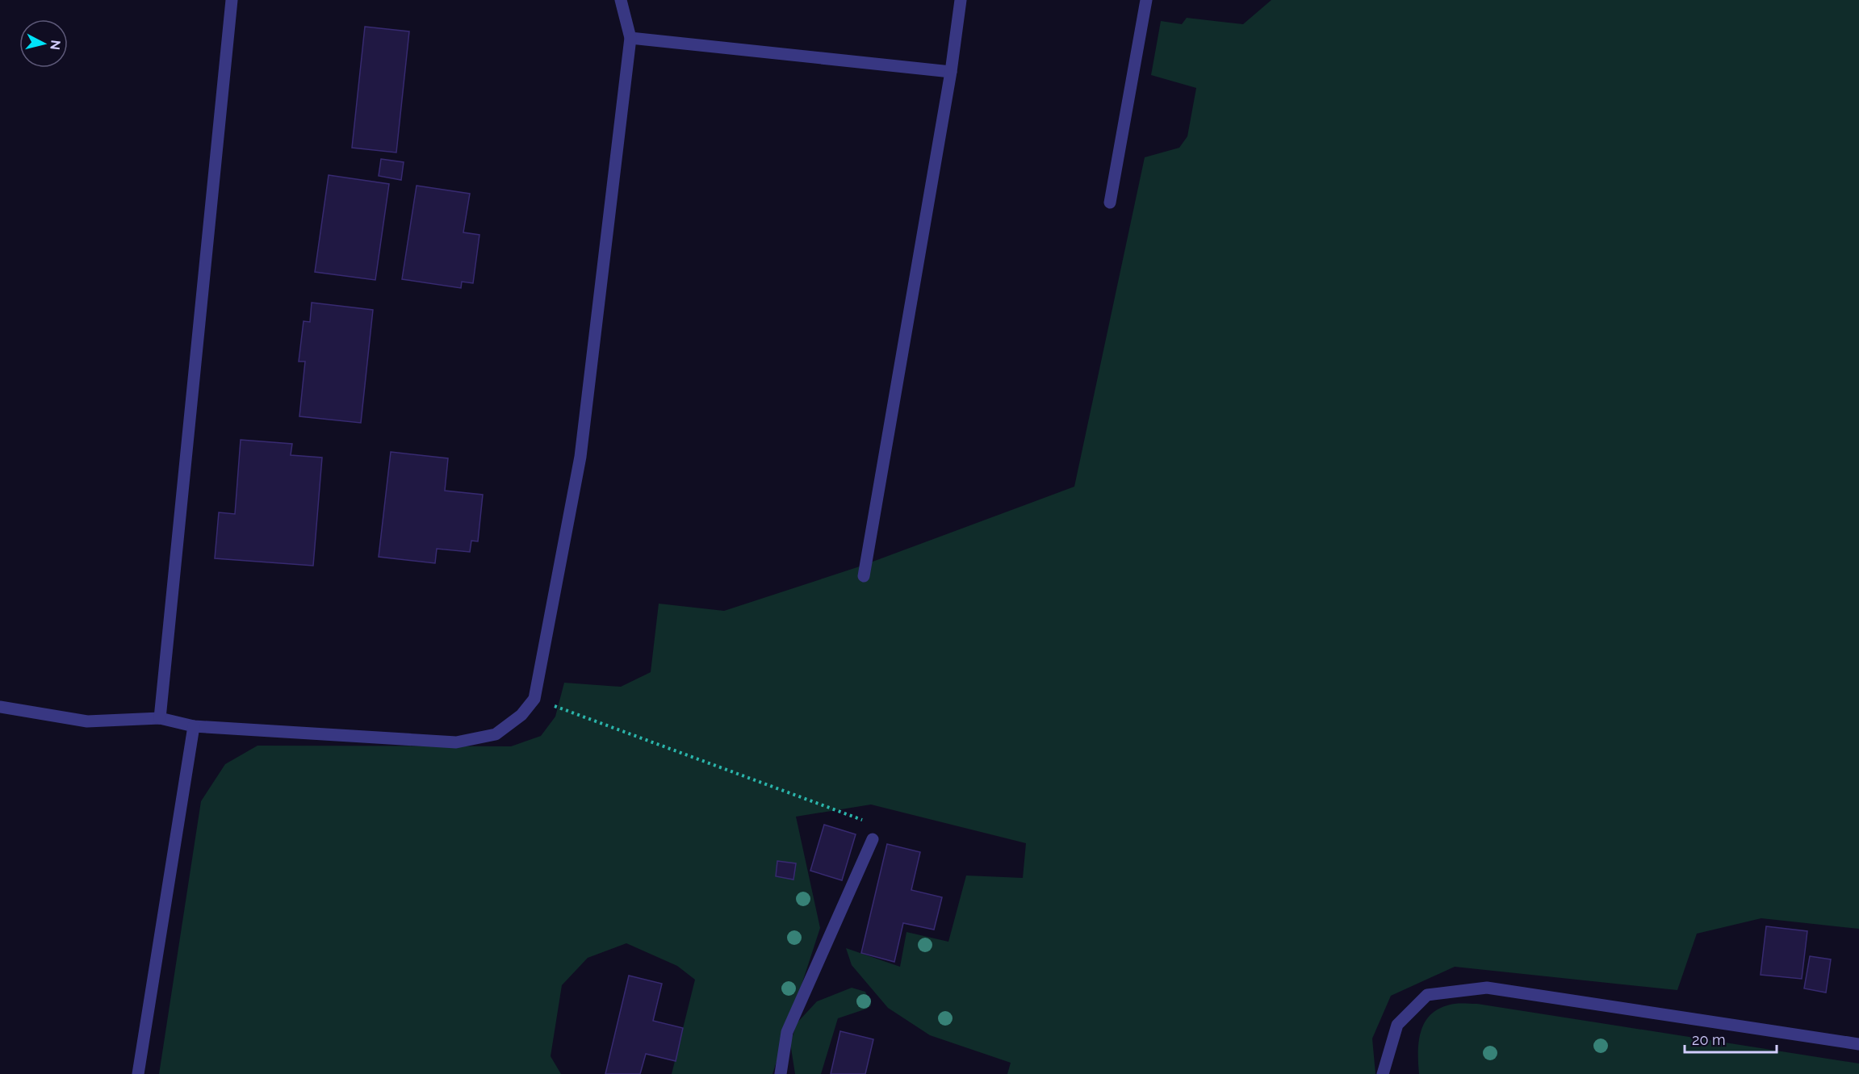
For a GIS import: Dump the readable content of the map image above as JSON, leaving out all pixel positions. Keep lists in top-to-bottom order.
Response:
{
  "scale_bar": "20 m",
  "north": "right"
}
